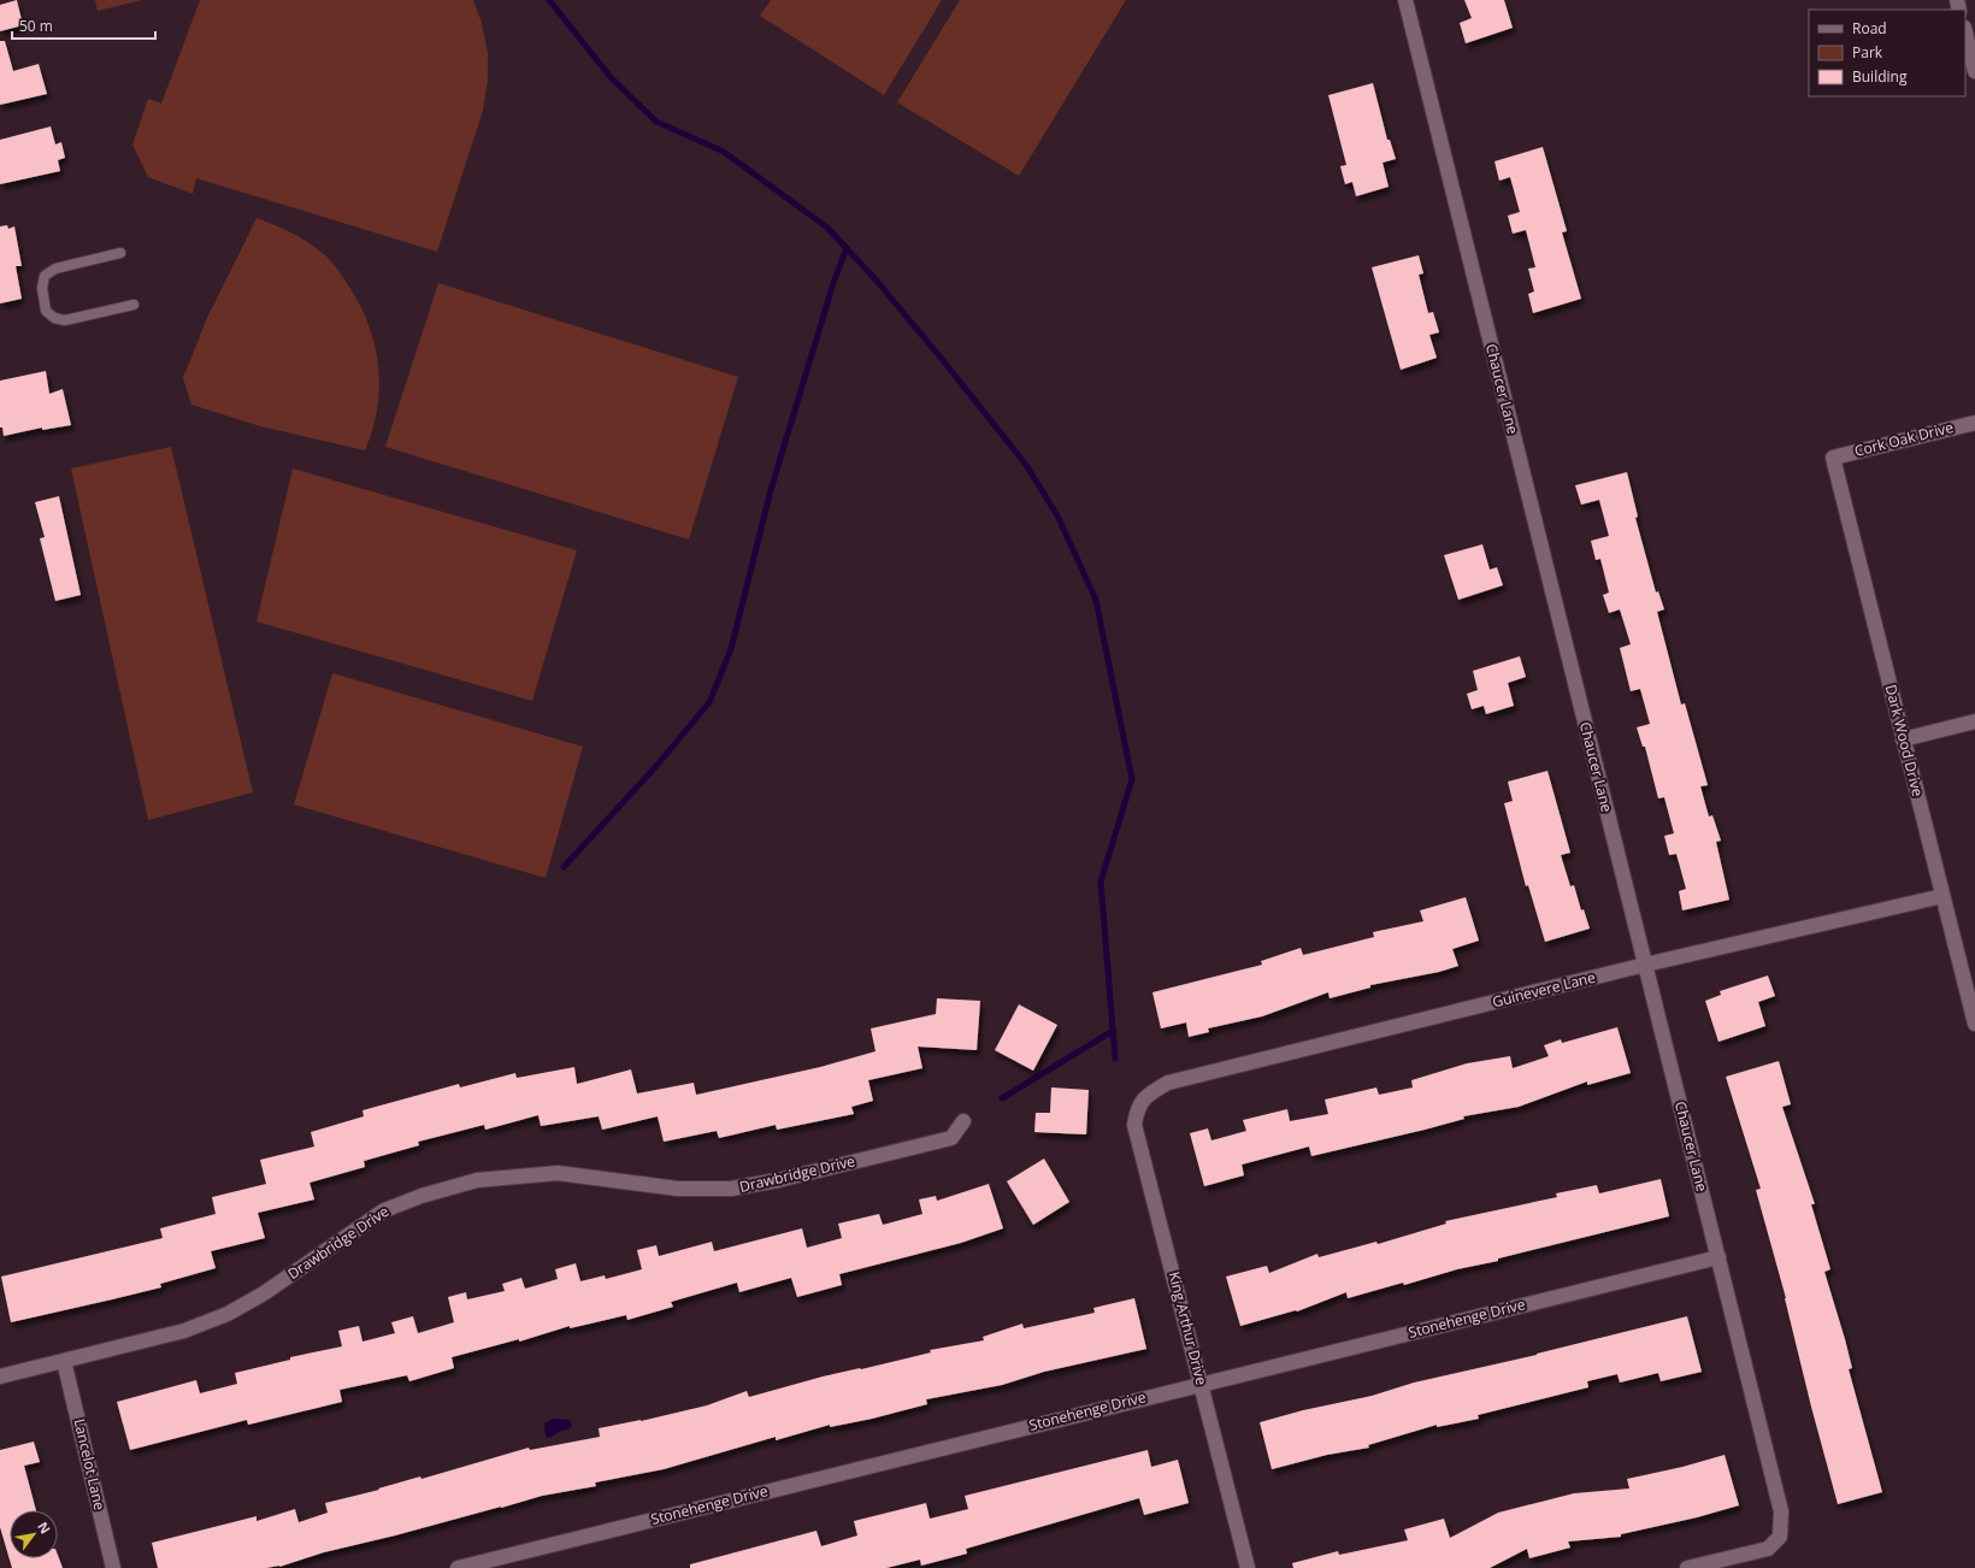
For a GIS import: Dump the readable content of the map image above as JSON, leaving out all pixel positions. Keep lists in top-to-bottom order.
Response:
{
  "streets": {
    "street": [
      "Chaucer Lane",
      "Cork Oak Drive",
      "Dark Wood Drive",
      "Guinevere Lane",
      "Drawbridge Drive",
      "Stonehenge Drive",
      "King Arthur Drive",
      "Lancelot Lane"
    ]
  },
  "crossings": [
    ["Chaucer Lane", "Guinevere Lane"],
    ["Chaucer Lane", "Stonehenge Drive"],
    ["Cork Oak Drive", "Dark Wood Drive"],
    ["Dark Wood Drive", "Guinevere Lane"],
    ["Guinevere Lane", "King Arthur Drive"],
    ["Drawbridge Drive", "Lancelot Lane"],
    ["Stonehenge Drive", "King Arthur Drive"]
  ],
  "legend": ["Road", "Park", "Building"],
  "scale_bar": "50 m",
  "north": "top right"
}
